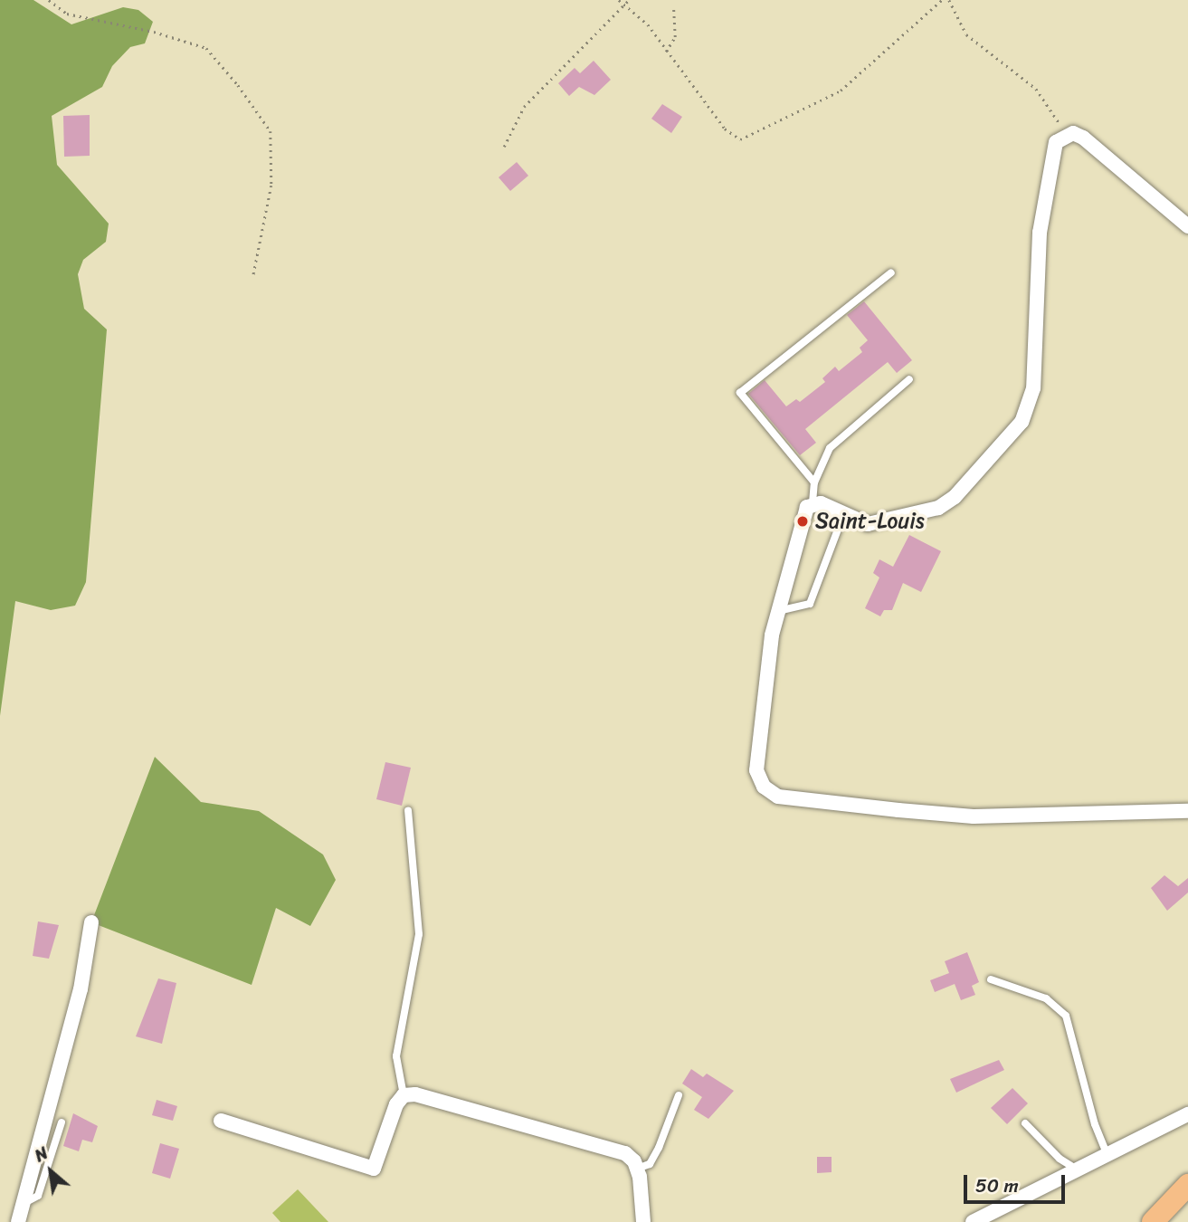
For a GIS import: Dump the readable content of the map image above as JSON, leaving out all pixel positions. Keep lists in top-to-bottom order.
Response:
{
  "places": ["Saint-Louis"],
  "scale_bar": "50 m",
  "north": "top left"
}
